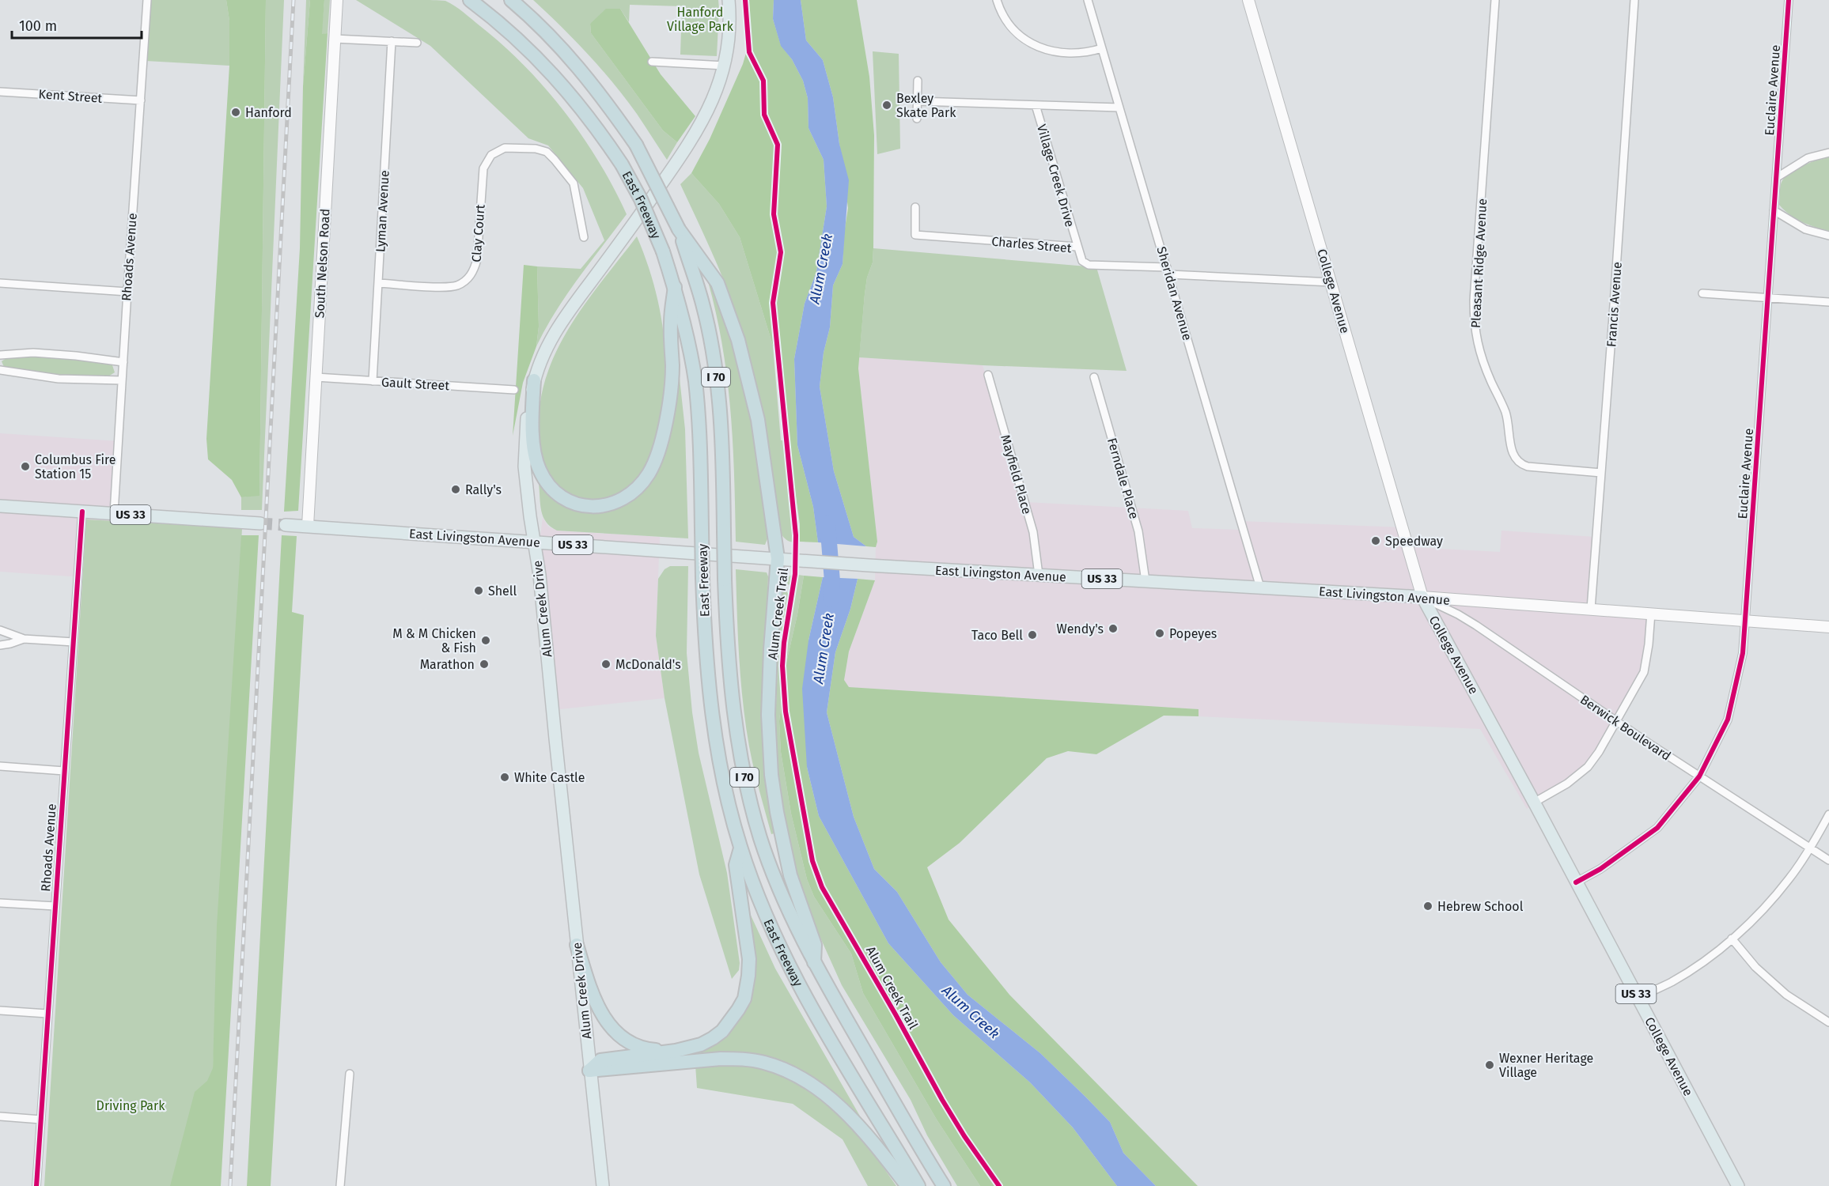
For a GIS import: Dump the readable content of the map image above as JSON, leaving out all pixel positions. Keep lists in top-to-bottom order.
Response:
{
  "streets": {
    "highway": ["East Freeway", "I 70"],
    "main road": [
      "South Nelson Road",
      "College Avenue",
      "US 33",
      "East Livingston Avenue",
      "Alum Creek Drive"
    ],
    "street": [
      "Euclaire Avenue",
      "Kent Street",
      "Village Creek Drive",
      "Lyman Avenue",
      "Clay Court",
      "Charles Street",
      "Rhoads Avenue",
      "Pleasant Ridge Avenue",
      "Sheridan Avenue",
      "Francis Avenue",
      "Gault Street",
      "Mayfield Place",
      "Ferndale Place",
      "Berwick Boulevard"
    ],
    "cycle path": ["Alum Creek Trail"]
  },
  "crossings": [
    ["Euclaire Avenue", "College Avenue"],
    ["Euclaire Avenue", "East Livingston Avenue"],
    ["Euclaire Avenue", "Berwick Boulevard"],
    ["Kent Street", "Rhoads Avenue"],
    ["Village Creek Drive", "Charles Street"],
    ["Village Creek Drive", "Sheridan Avenue"],
    ["Lyman Avenue", "Clay Court"],
    ["Lyman Avenue", "Gault Street"],
    ["Charles Street", "College Avenue"],
    ["Charles Street", "Sheridan Avenue"],
    ["Rhoads Avenue", "US 33"],
    ["South Nelson Road", "Gault Street"],
    ["South Nelson Road", "East Livingston Avenue"],
    ["Pleasant Ridge Avenue", "Francis Avenue"],
    ["College Avenue", "East Livingston Avenue"],
    ["College Avenue", "Berwick Boulevard"],
    ["Sheridan Avenue", "East Livingston Avenue"],
    ["Francis Avenue", "East Livingston Avenue"],
    ["Mayfield Place", "East Livingston Avenue"],
    ["Ferndale Place", "East Livingston Avenue"],
    ["East Livingston Avenue", "Alum Creek Drive"],
    ["East Livingston Avenue", "Berwick Boulevard"]
  ],
  "water": ["Alum Creek"],
  "parks": ["Hanford Village Park", "Driving Park"],
  "places": [
    "Bexley Skate Park",
    "Hanford",
    "Columbus Fire Station 15",
    "Rally's",
    "Speedway",
    "Shell",
    "Wendy's",
    "Popeyes",
    "Taco Bell",
    "M & M Chicken & Fish",
    "Marathon",
    "McDonald's",
    "White Castle",
    "Hebrew School",
    "Wexner Heritage Village"
  ],
  "scale_bar": "100 m"
}
